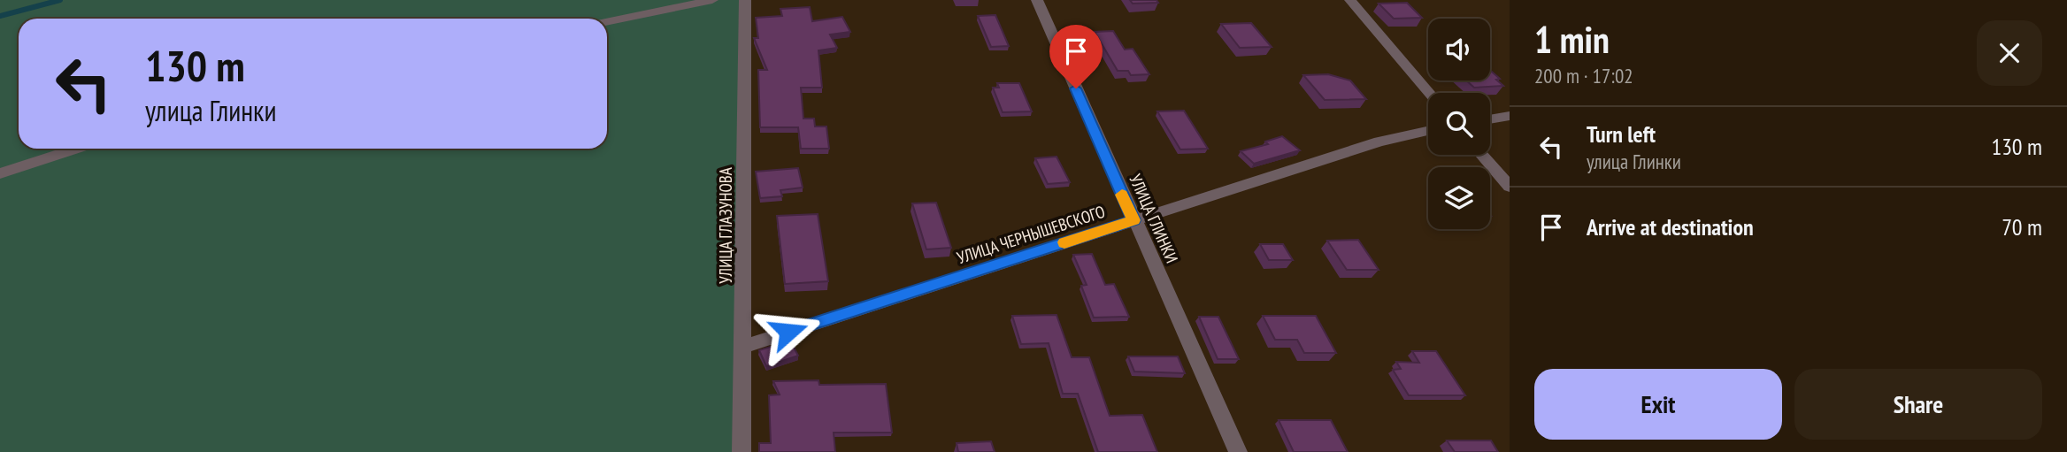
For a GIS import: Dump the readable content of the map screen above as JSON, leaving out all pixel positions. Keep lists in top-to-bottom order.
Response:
{
  "streets": {
    "street": ["УЛИЦА ГЛИНКИ", "УЛИЦА ГЛАЗУНОВА", "УЛИЦА ЧЕРНЫШЕВСКОГО"]
  },
  "crossings": [
    ["УЛИЦА ГЛИНКИ", "УЛИЦА ЧЕРНЫШЕВСКОГО"],
    ["УЛИЦА ГЛАЗУНОВА", "УЛИЦА ЧЕРНЫШЕВСКОГО"]
  ],
  "page": {
    "heading": ["1 min", "200 m · 17:02"],
    "turn": ["130 m", "улица Глинки"],
    "list": [
      {
        "name": "Turn left",
        "note": "улица Глинки",
        "value": "130 m"
      },
      {
        "name": "Arrive at destination",
        "value": "70 m"
      }
    ],
    "buttons": ["Exit", "Share"]
  }
}
